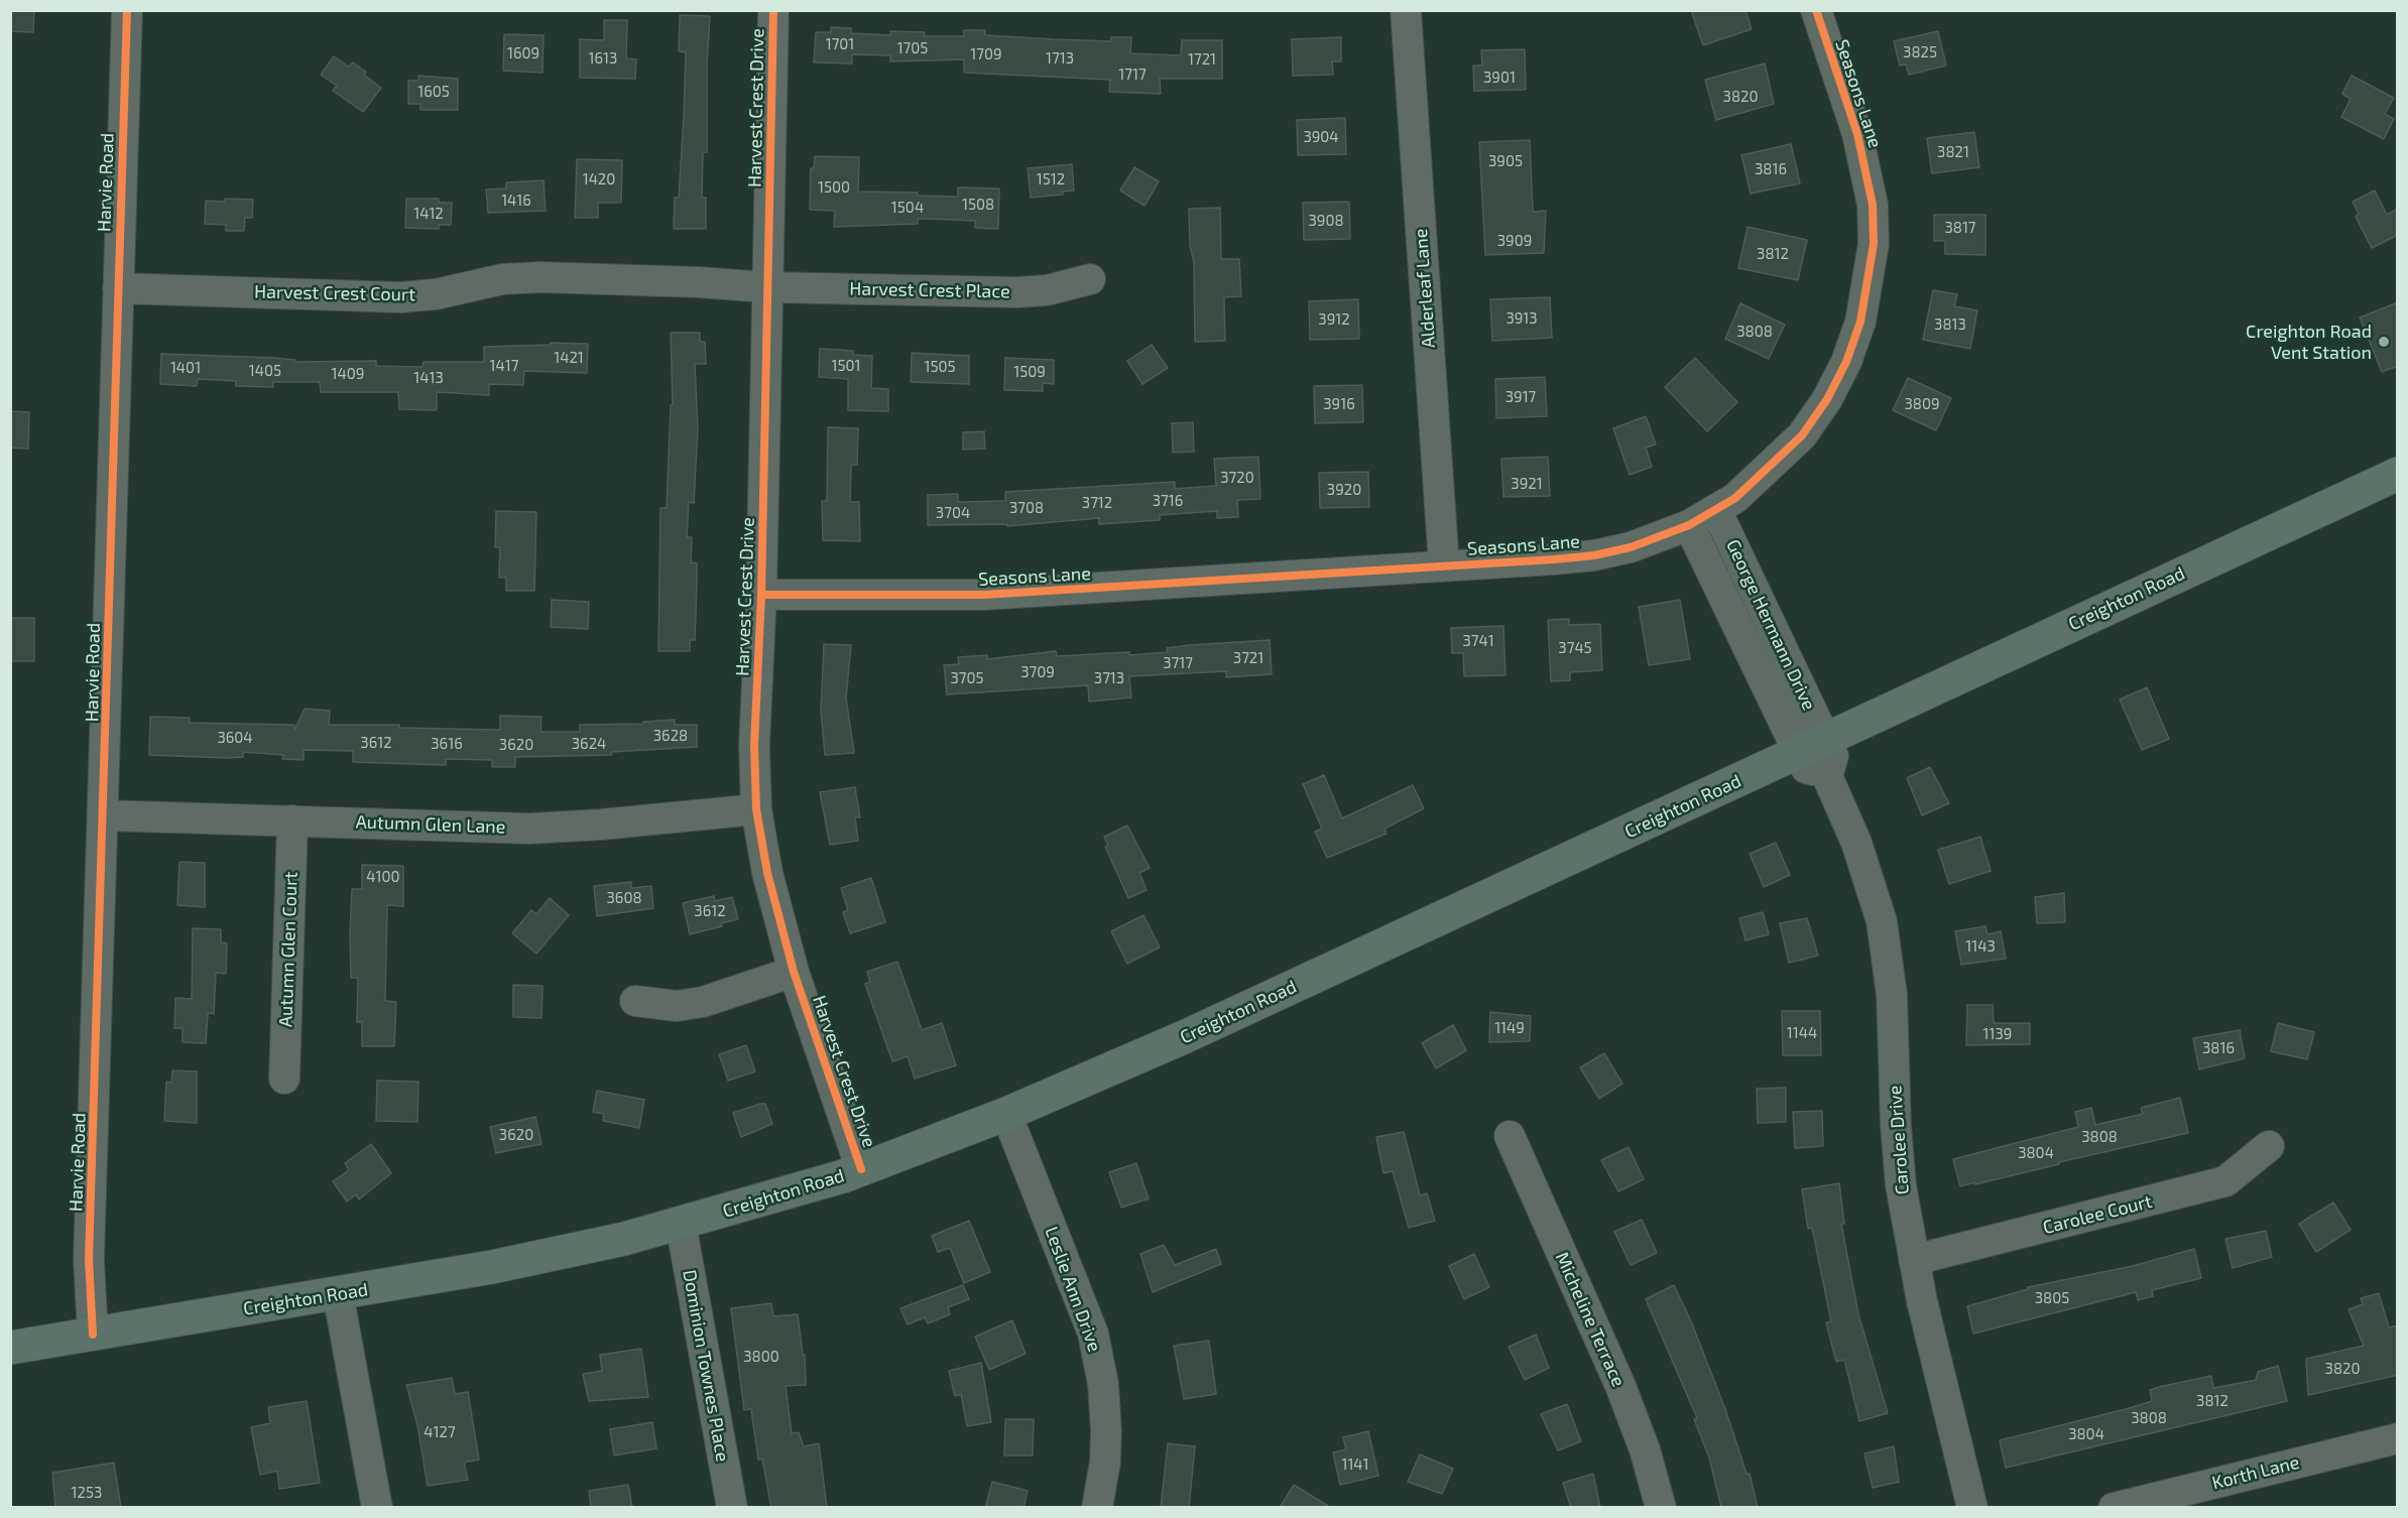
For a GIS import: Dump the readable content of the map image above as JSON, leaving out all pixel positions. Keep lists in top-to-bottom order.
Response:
{
  "streets": {
    "main road": ["Creighton Road"],
    "street": [
      "Seasons Lane",
      "Harvest Crest Drive",
      "Harvie Road",
      "Alderleaf Lane",
      "Harvest Crest Place",
      "Harvest Crest Court",
      "George Hermann Drive",
      "Autumn Glen Lane",
      "Autumn Glen Court",
      "Carolee Drive",
      "Carolee Court",
      "Leslie Ann Drive",
      "Micheline Terrace",
      "Dominion Townes Place",
      "Korth Lane"
    ]
  },
  "crossings": [
    ["Seasons Lane", "Harvest Crest Drive"],
    ["Seasons Lane", "Alderleaf Lane"],
    ["Seasons Lane", "George Hermann Drive"],
    ["Harvest Crest Drive", "Harvest Crest Place"],
    ["Harvest Crest Drive", "Harvest Crest Court"],
    ["Harvest Crest Drive", "Creighton Road"],
    ["Harvest Crest Drive", "Autumn Glen Lane"],
    ["Harvie Road", "Harvest Crest Court"],
    ["Harvie Road", "Creighton Road"],
    ["Harvie Road", "Autumn Glen Lane"],
    ["Harvest Crest Place", "Harvest Crest Court"],
    ["Creighton Road", "George Hermann Drive"],
    ["Creighton Road", "Carolee Drive"],
    ["Creighton Road", "Leslie Ann Drive"],
    ["Creighton Road", "Dominion Townes Place"],
    ["George Hermann Drive", "Carolee Drive"],
    ["Autumn Glen Lane", "Autumn Glen Court"],
    ["Carolee Drive", "Carolee Court"]
  ],
  "places": ["Creighton Road Vent Station"],
  "house_numbers": [
    "1701",
    "1705",
    "3825",
    "1609",
    "1709",
    "1613",
    "1713",
    "1721",
    "1717",
    "3901",
    "1605",
    "3820",
    "3904",
    "3821",
    "3905",
    "3816",
    "1420",
    "1512",
    "1500",
    "1416",
    "1508",
    "1504",
    "1412",
    "3908",
    "3817",
    "3909",
    "3812",
    "3913",
    "3912",
    "3813",
    "3808",
    "1421",
    "1417",
    "1501",
    "1505",
    "1401",
    "1405",
    "1509",
    "1409",
    "1413",
    "3917",
    "3916",
    "3809",
    "3720",
    "3921",
    "3920",
    "3716",
    "3712",
    "3708",
    "3704",
    "3741",
    "3745",
    "3721",
    "3717",
    "3709",
    "3705",
    "3713",
    "3628",
    "3604",
    "3612",
    "3616",
    "3624",
    "3620",
    "4100",
    "3608",
    "3612",
    "1143",
    "1149",
    "1144",
    "1139",
    "3816",
    "3620",
    "3808",
    "3804",
    "3805",
    "3800",
    "3820",
    "3812",
    "3808",
    "4127",
    "3804",
    "1141",
    "1253"
  ]
}
